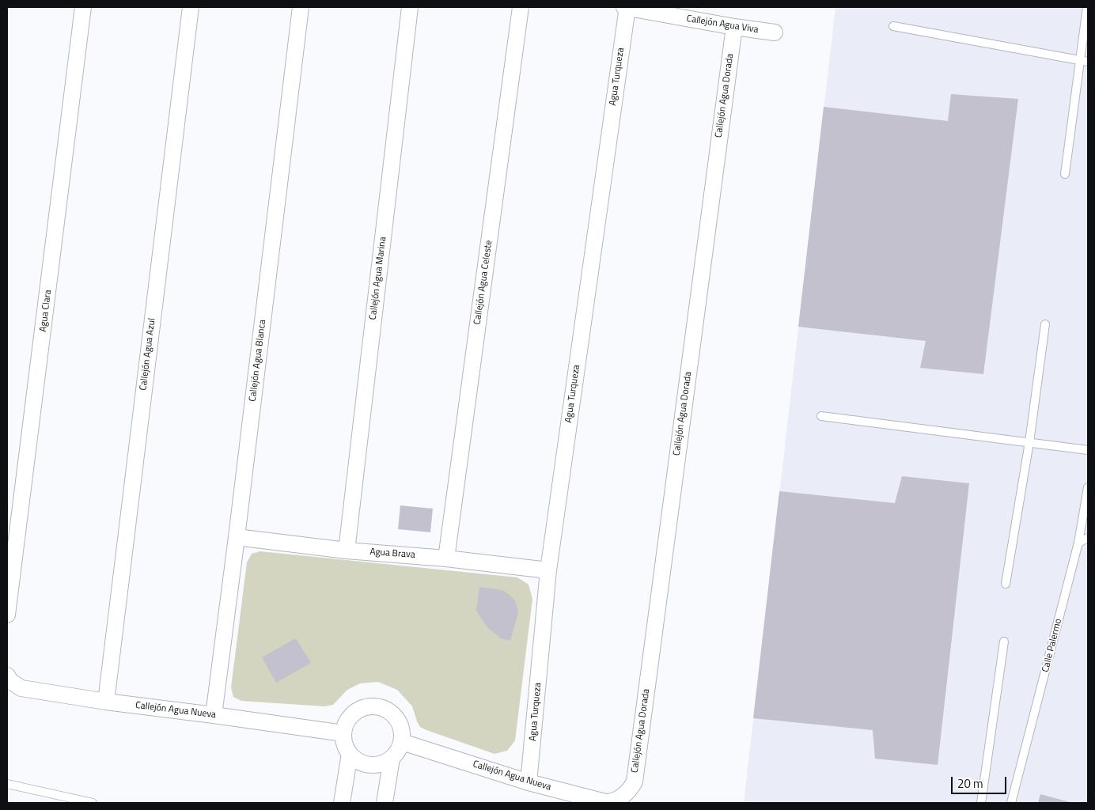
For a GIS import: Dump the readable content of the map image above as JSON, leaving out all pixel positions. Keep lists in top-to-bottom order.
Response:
{
  "streets": {
    "street": [
      "Callejón Agua Viva",
      "Agua Turqueza",
      "Callejón Agua Dorada",
      "Callejón Agua Marina",
      "Callejón Agua Celeste",
      "Agua Clara",
      "Callejón Agua Azul",
      "Callejón Agua Blanca",
      "Agua Brava",
      "Callejón Agua Nueva"
    ],
    "lane": ["Calle Palermo"]
  },
  "crossings": [
    ["Callejón Agua Viva", "Agua Turqueza"],
    ["Callejón Agua Viva", "Callejón Agua Dorada"],
    ["Agua Turqueza", "Agua Brava"],
    ["Agua Turqueza", "Callejón Agua Nueva"],
    ["Callejón Agua Dorada", "Callejón Agua Nueva"],
    ["Callejón Agua Marina", "Agua Brava"],
    ["Callejón Agua Celeste", "Agua Brava"],
    ["Callejón Agua Azul", "Callejón Agua Nueva"],
    ["Callejón Agua Blanca", "Agua Brava"],
    ["Callejón Agua Blanca", "Callejón Agua Nueva"]
  ],
  "scale_bar": "20 m"
}
